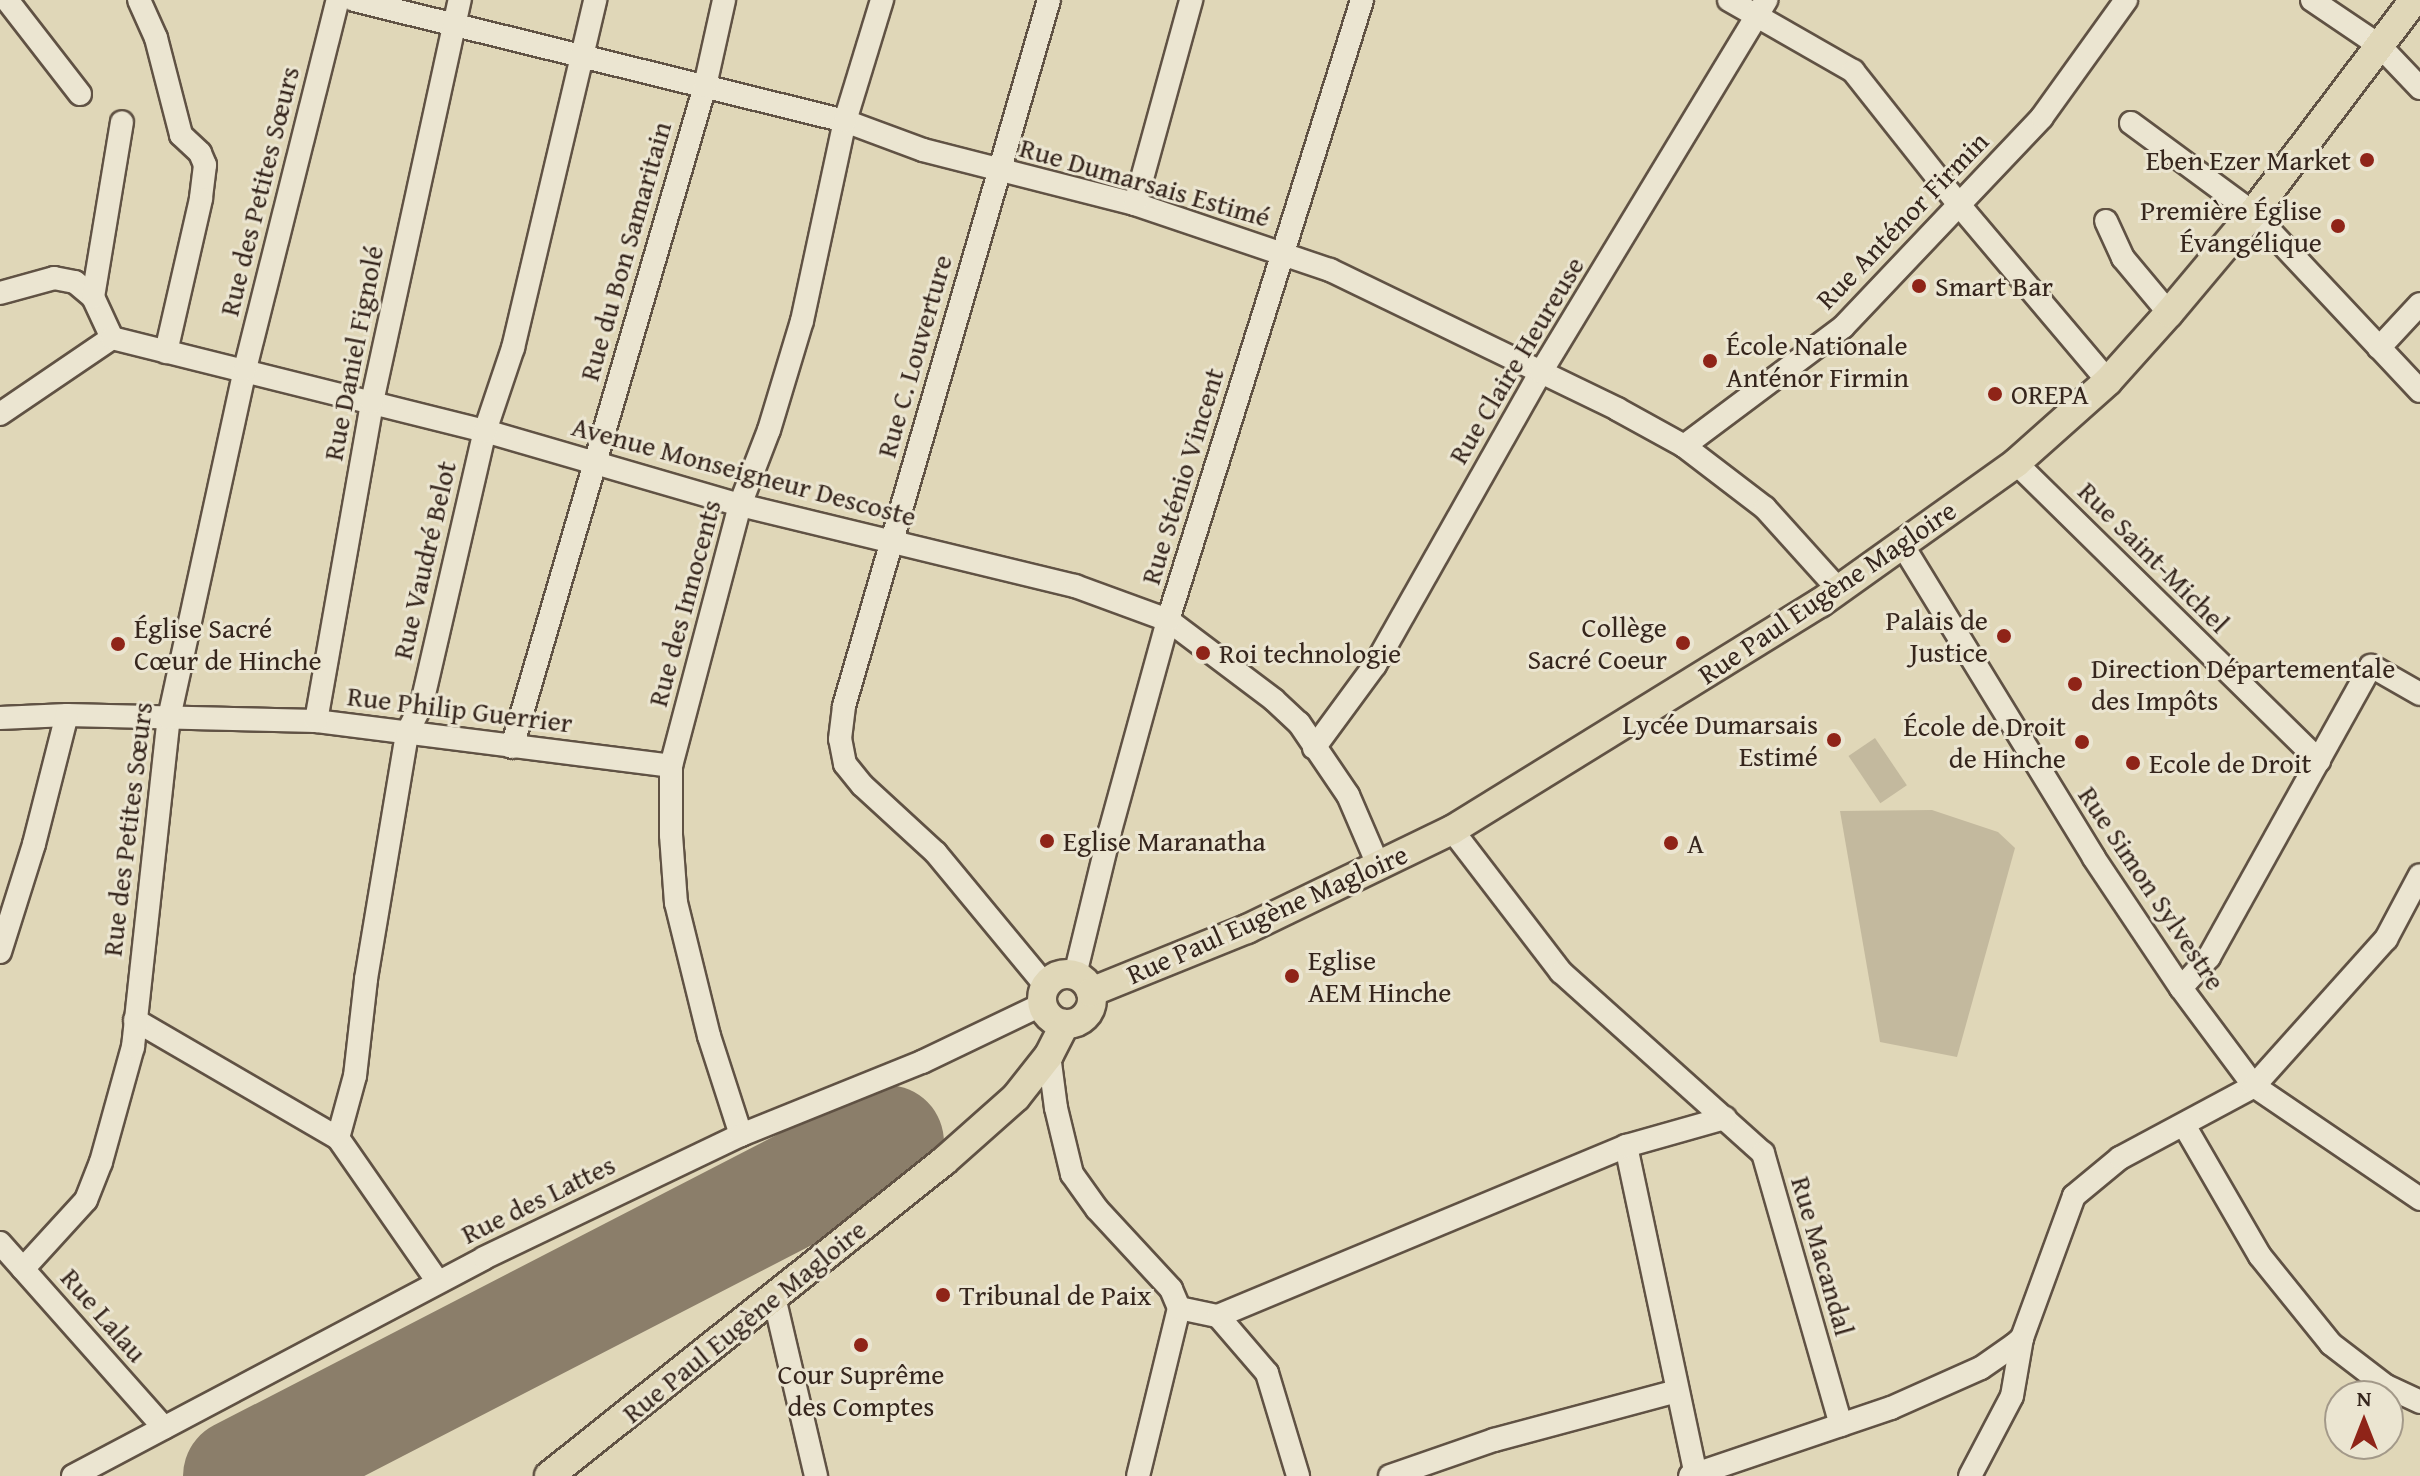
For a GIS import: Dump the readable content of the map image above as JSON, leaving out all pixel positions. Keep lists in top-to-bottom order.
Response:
{
  "streets": {
    "main road": ["Rue Paul Eugène Magloire"],
    "street": [
      "Rue Dumarsais Estimé",
      "Rue des Petites Sœurs",
      "Rue Anténor Firmin",
      "Rue du Bon Samaritain",
      "Rue Daniel Fignolé",
      "Rue C. Louverture",
      "Rue Claire Heureuse",
      "Avenue Monseigneur Descoste",
      "Rue Sténio Vincent",
      "Rue Saint-Michel",
      "Rue Vaudré Belot",
      "Rue des Innocents",
      "Rue Philip Guerrier",
      "Rue Simon Sylvestre",
      "Rue des Lattes",
      "Rue Macandal",
      "Rue Lalau"
    ]
  },
  "crossings": [
    ["Rue Dumarsais Estimé", "Rue Anténor Firmin"],
    ["Rue Dumarsais Estimé", "Rue du Bon Samaritain"],
    ["Rue Dumarsais Estimé", "Rue Daniel Fignolé"],
    ["Rue Dumarsais Estimé", "Rue C. Louverture"],
    ["Rue Dumarsais Estimé", "Rue Claire Heureuse"],
    ["Rue Dumarsais Estimé", "Rue Sténio Vincent"],
    ["Rue Dumarsais Estimé", "Rue Vaudré Belot"],
    ["Rue Dumarsais Estimé", "Rue Paul Eugène Magloire"],
    ["Rue Dumarsais Estimé", "Rue des Innocents"],
    ["Rue des Petites Sœurs", "Avenue Monseigneur Descoste"],
    ["Rue des Petites Sœurs", "Rue Philip Guerrier"],
    ["Rue des Petites Sœurs", "Rue Lalau"],
    ["Rue du Bon Samaritain", "Avenue Monseigneur Descoste"],
    ["Rue du Bon Samaritain", "Rue Philip Guerrier"],
    ["Rue Daniel Fignolé", "Avenue Monseigneur Descoste"],
    ["Rue Daniel Fignolé", "Rue Philip Guerrier"],
    ["Rue C. Louverture", "Avenue Monseigneur Descoste"],
    ["Rue C. Louverture", "Rue Sténio Vincent"],
    ["Rue C. Louverture", "Rue Paul Eugène Magloire"],
    ["Rue C. Louverture", "Rue des Lattes"],
    ["Rue Claire Heureuse", "Avenue Monseigneur Descoste"],
    ["Avenue Monseigneur Descoste", "Rue Sténio Vincent"],
    ["Avenue Monseigneur Descoste", "Rue Vaudré Belot"],
    ["Avenue Monseigneur Descoste", "Rue Paul Eugène Magloire"],
    ["Avenue Monseigneur Descoste", "Rue des Innocents"],
    ["Rue Sténio Vincent", "Rue Paul Eugène Magloire"],
    ["Rue Sténio Vincent", "Rue des Lattes"],
    ["Rue Saint-Michel", "Rue Paul Eugène Magloire"],
    ["Rue Vaudré Belot", "Rue Philip Guerrier"],
    ["Rue Paul Eugène Magloire", "Rue Simon Sylvestre"],
    ["Rue Paul Eugène Magloire", "Rue des Lattes"],
    ["Rue Paul Eugène Magloire", "Rue Macandal"],
    ["Rue des Innocents", "Rue Philip Guerrier"],
    ["Rue des Innocents", "Rue des Lattes"],
    ["Rue des Lattes", "Rue Lalau"]
  ],
  "places": [
    "Eben Ezer Market",
    "Première Église Évangélique",
    "Smart Bar",
    "École Nationale Anténor Firmin",
    "OREPA",
    "Palais de Justice",
    "Collège Sacré Coeur",
    "Église Sacré Cœur de Hinche",
    "Roi technologie",
    "Direction Départementale des Impôts",
    "Lycée Dumarsais Estimé",
    "École de Droit de Hinche",
    "Ecole de Droit",
    "Eglise Maranatha",
    "A",
    "Eglise AEM Hinche",
    "Tribunal de Paix",
    "Cour Suprême des Comptes"
  ],
  "north": "top"
}
